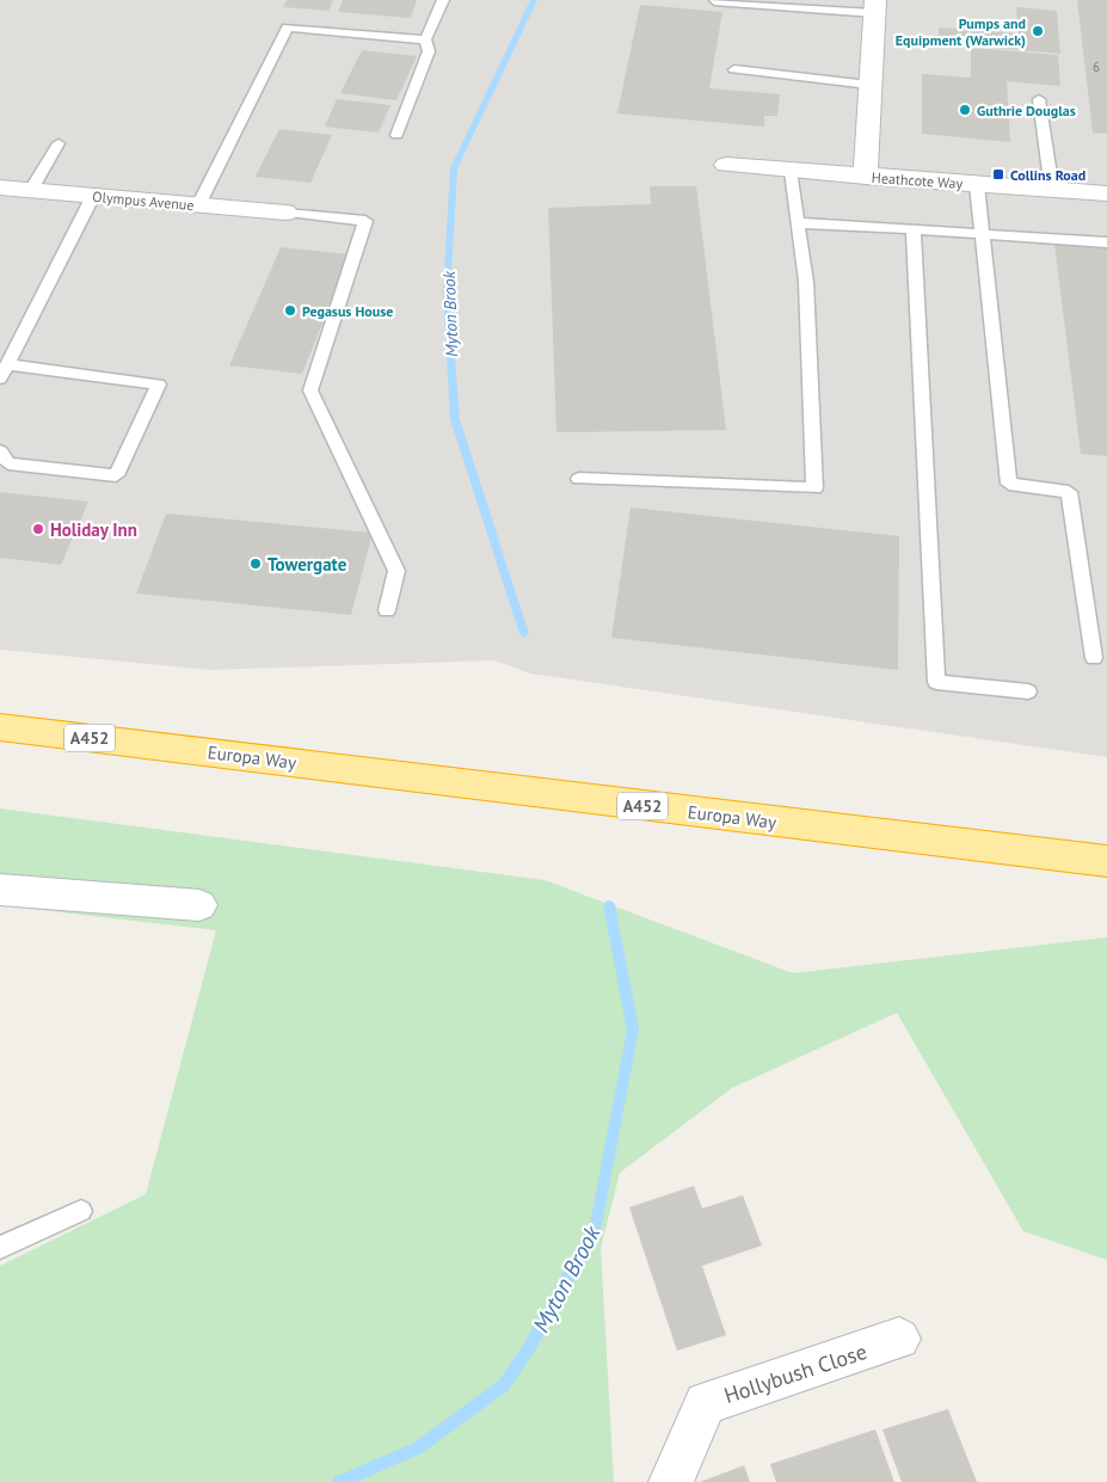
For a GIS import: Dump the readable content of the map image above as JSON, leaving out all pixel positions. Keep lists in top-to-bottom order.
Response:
{
  "streets": {
    "highway": ["A452", "Europa Way"],
    "street": ["Heathcote Way", "Olympus Avenue", "Hollybush Close"]
  },
  "water": ["Myton Brook"],
  "places": {
    "other": [
      "Pumps and Equipment (Warwick)",
      "Guthrie Douglas",
      "Pegasus House",
      "Holiday Inn",
      "Towergate"
    ],
    "transit": ["Collins Road"]
  },
  "house_numbers": ["6"]
}
